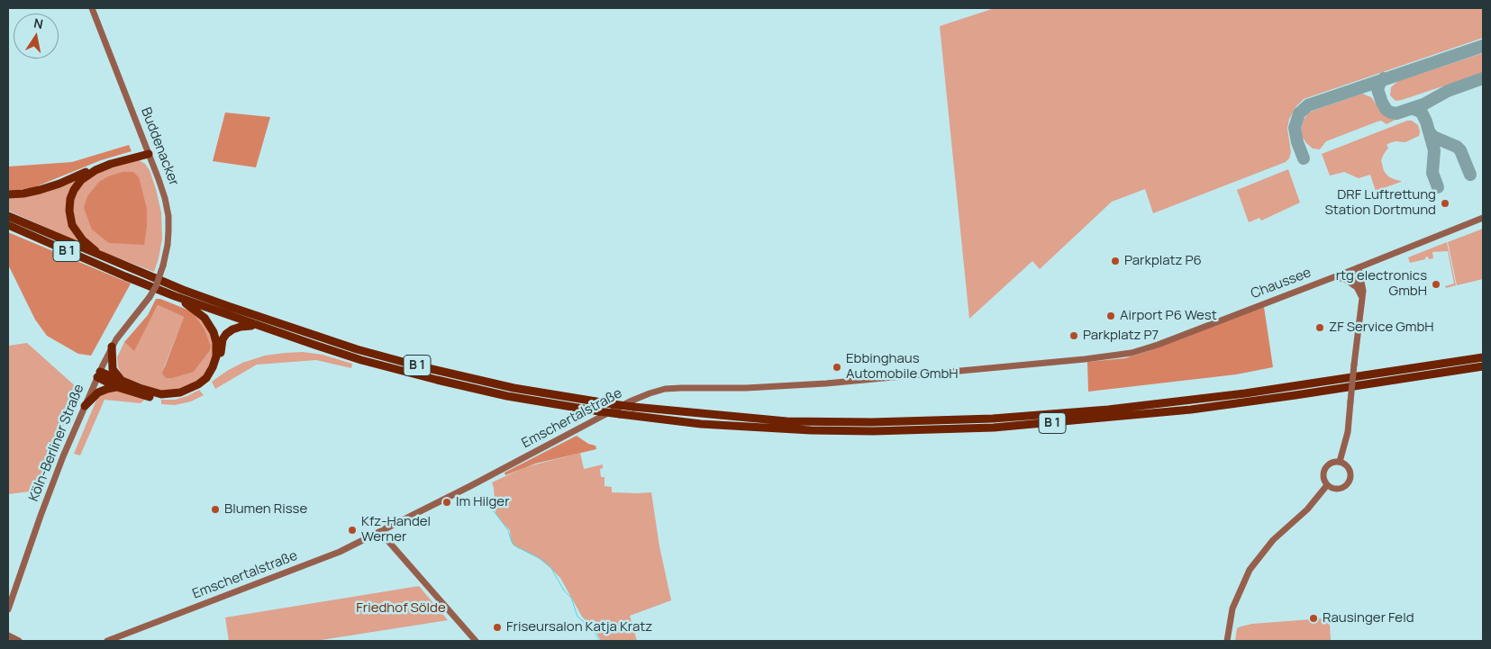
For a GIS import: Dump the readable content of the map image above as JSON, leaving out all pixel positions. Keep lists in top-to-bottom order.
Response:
{
  "streets": {
    "highway": ["B 1"],
    "main road": [
      "Buddenacker",
      "Chaussee",
      "Emschertalstraße",
      "Köln-Berliner Straße"
    ]
  },
  "crossings": [
    ["Buddenacker", "Köln-Berliner Straße"],
    ["Chaussee", "Emschertalstraße"]
  ],
  "parks": ["Friedhof Sölde"],
  "places": [
    "DRF Luftrettung Station Dortmund",
    "Parkplatz P6",
    "rtg electronics GmbH",
    "Airport P6 West",
    "ZF Service GmbH",
    "Parkplatz P7",
    "Ebbinghaus Automobile GmbH",
    "Im Hilger",
    "Blumen Risse",
    "Kfz-Handel Werner",
    "Rausinger Feld",
    "Friseursalon Katja Kratz"
  ],
  "north": "top"
}
